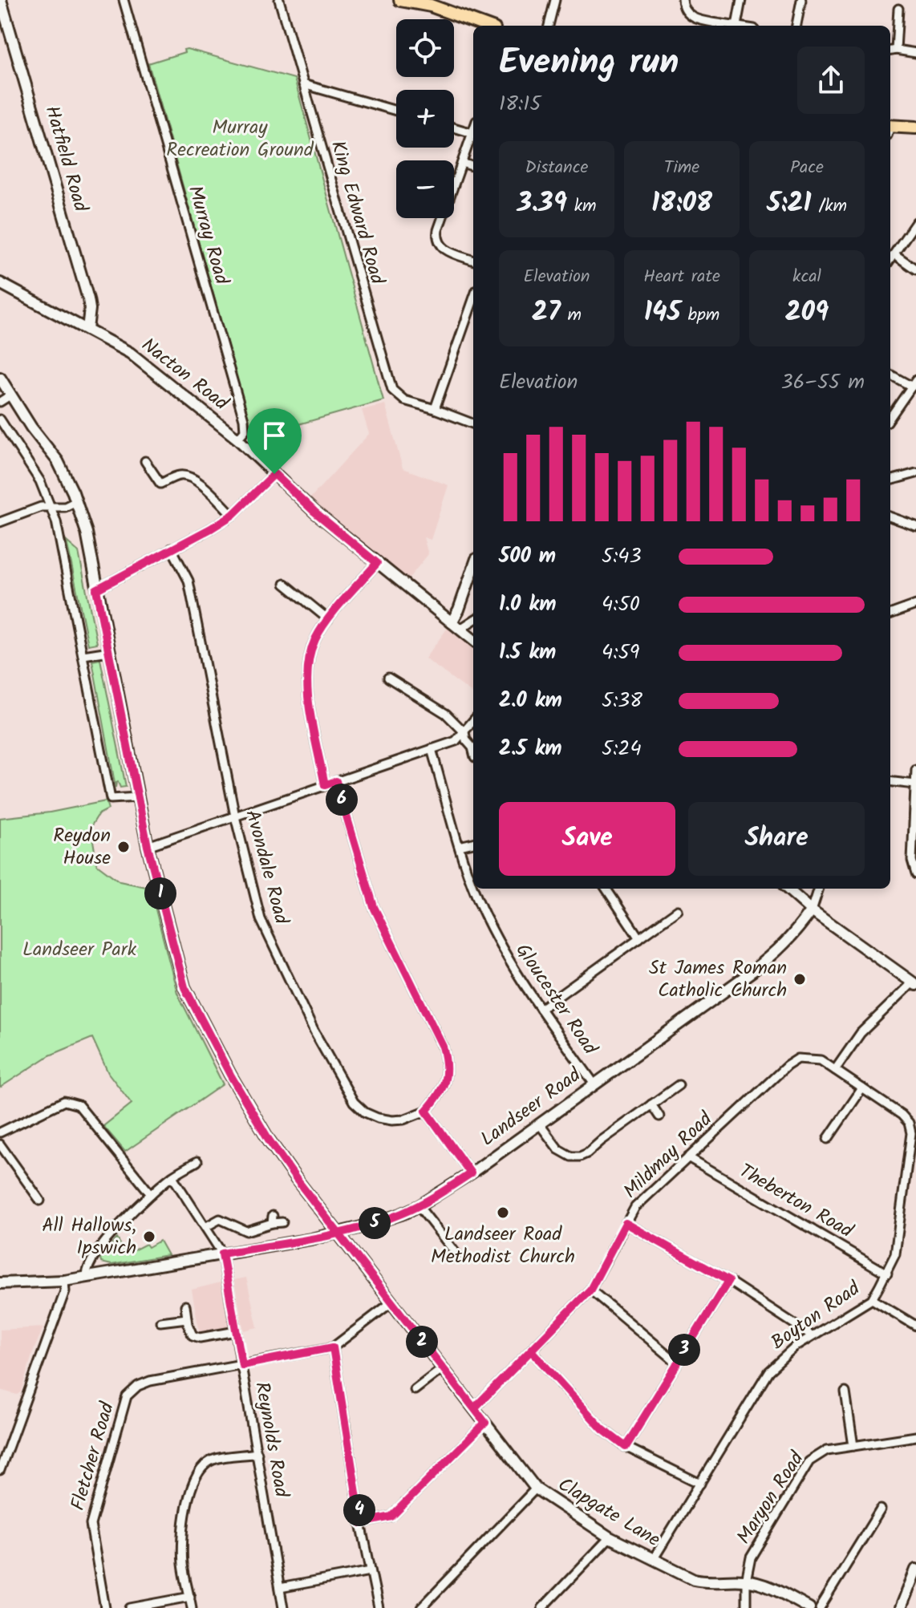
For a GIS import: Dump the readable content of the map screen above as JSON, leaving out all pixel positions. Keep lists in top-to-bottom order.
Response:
{
  "streets": {
    "street": [
      "Hatfield Road",
      "King Edward Road",
      "Murray Road",
      "Nacton Road",
      "Avondale Road",
      "Gloucester Road",
      "Landseer Road",
      "Mildmay Road",
      "Theberton Road",
      "Boyton Road",
      "Reynolds Road",
      "Fletcher Road",
      "Maryon Road",
      "Clapgate Lane"
    ]
  },
  "crossings": [
    ["Hatfield Road", "Nacton Road"],
    ["Murray Road", "Nacton Road"],
    ["Gloucester Road", "Landseer Road"],
    ["Landseer Road", "Reynolds Road"],
    ["Landseer Road", "Clapgate Lane"],
    ["Mildmay Road", "Theberton Road"],
    ["Mildmay Road", "Boyton Road"],
    ["Mildmay Road", "Clapgate Lane"],
    ["Theberton Road", "Boyton Road"],
    ["Boyton Road", "Clapgate Lane"],
    ["Reynolds Road", "Fletcher Road"],
    ["Maryon Road", "Clapgate Lane"]
  ],
  "parks": ["Murray Recreation Ground", "Landseer Park"],
  "places": [
    "Reydon House",
    "St James Roman Catholic Church",
    "Landseer Road Methodist Church",
    "All Hallows, Ipswich"
  ],
  "page": {
    "map_buttons": ["+", "−"],
    "heading": ["Evening run", "18:15"],
    "stats": [
      ["Distance", "3.39 km"],
      ["Time", "18:08"],
      ["Pace", "5:21 /km"],
      ["Elevation", "27 m"],
      ["Heart rate", "145 bpm"],
      ["kcal", "209"]
    ],
    "chart": ["Elevation", "36–55 m"],
    "list": [
      {
        "name": "500 m",
        "note": "5:43"
      },
      {
        "name": "1.0 km",
        "note": "4:50"
      },
      {
        "name": "1.5 km",
        "note": "4:59"
      },
      {
        "name": "2.0 km",
        "note": "5:38"
      },
      {
        "name": "2.5 km",
        "note": "5:24"
      }
    ],
    "pins": [
      "6",
      "1",
      "5",
      "2",
      "3",
      "4"
    ],
    "buttons": ["Save", "Share"]
  }
}
